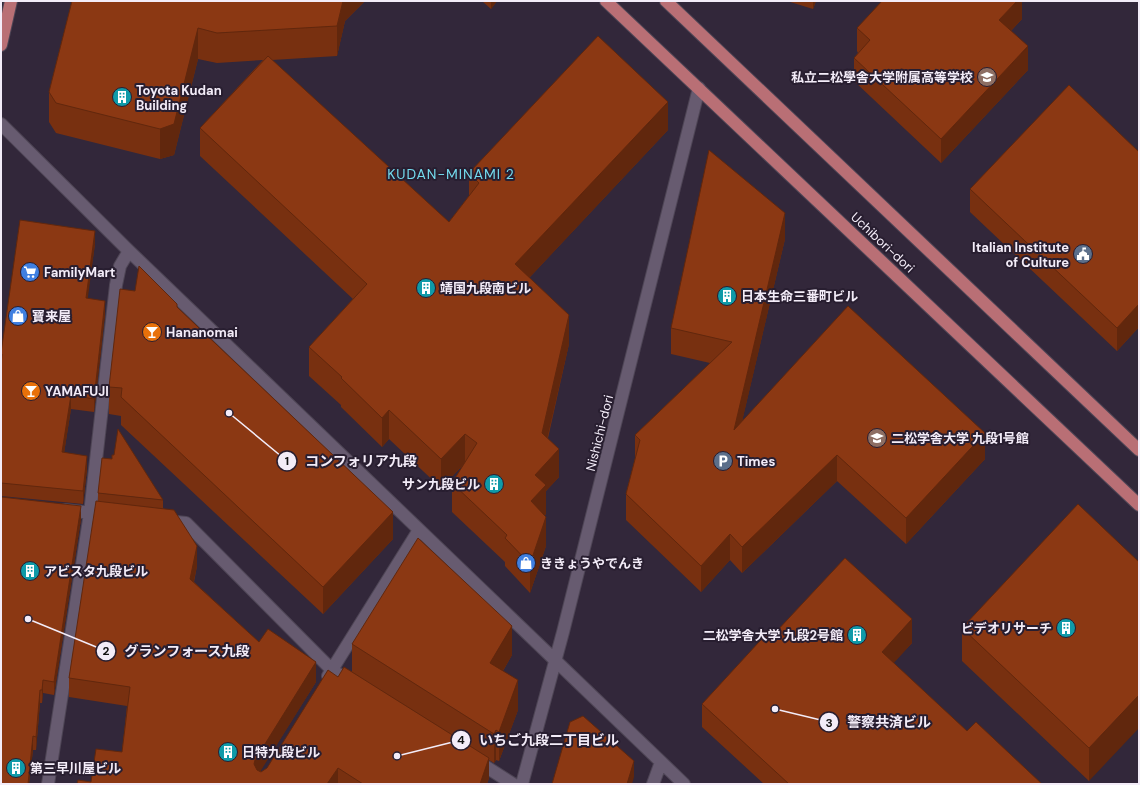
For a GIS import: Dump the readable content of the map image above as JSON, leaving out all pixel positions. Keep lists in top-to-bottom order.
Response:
{
  "streets": {
    "main road": ["Uchibori-dori"],
    "street": ["Nishichi-dori"]
  },
  "crossings": [
    ["Uchibori-dori", "Nishichi-dori"]
  ],
  "districts": ["KUDAN-MINAMI 2"],
  "places": {
    "school or university": ["私立二松學舎大学附属高等学校", "二松学舎大学 九段1号館"],
    "building": [
      "Toyota Kudan Building",
      "靖国九段南ビル",
      "日本生命三番町ビル",
      "サン九段ビル",
      "アビスタ九段ビル",
      "ビデオリサーチ",
      "二松学舎大学 九段2号館",
      "日特九段ビル",
      "第三早川屋ビル"
    ],
    "public building": ["Italian Institute of Culture"],
    "supermarket": ["FamilyMart"],
    "shop": ["寶来屋", "ききょうやでんき"],
    "bar": ["Hananomai", "YAMAFUJI"],
    "other": [
      "コンフォリア九段",
      "グランフォース九段",
      "警察共済ビル",
      "いちご九段二丁目ビル"
    ],
    "parking": ["Times"]
  }
}
